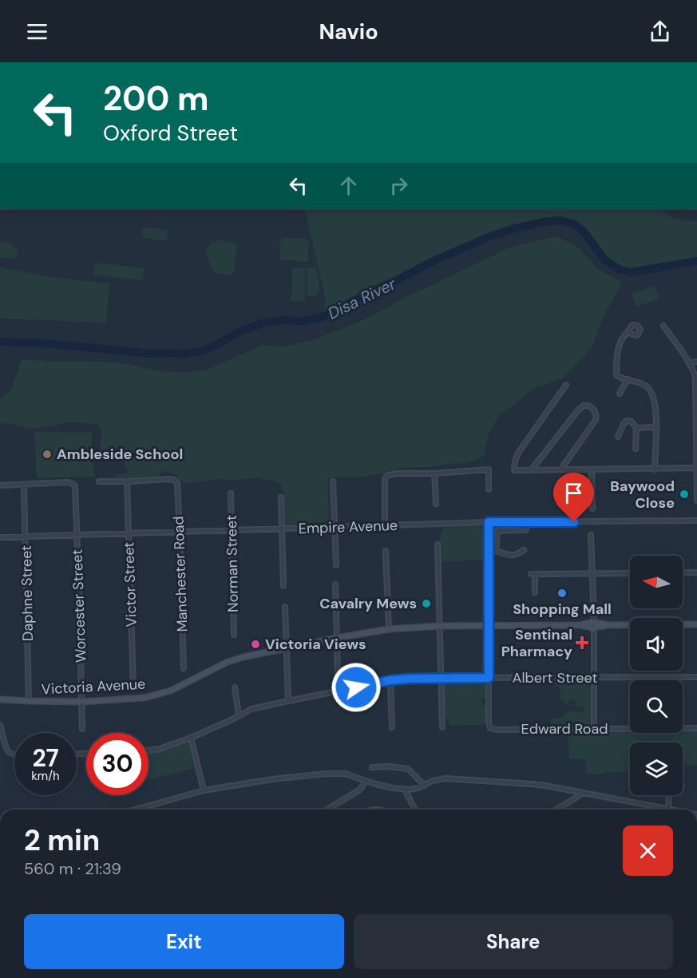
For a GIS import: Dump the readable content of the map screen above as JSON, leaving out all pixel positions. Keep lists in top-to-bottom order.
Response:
{
  "streets": {
    "street": [
      "Empire Avenue",
      "Norman Street",
      "Manchester Road",
      "Victor Street",
      "Daphne Street",
      "Worcester Street",
      "Albert Street",
      "Victoria Avenue",
      "Edward Road"
    ]
  },
  "crossings": [
    ["Empire Avenue", "Norman Street"],
    ["Empire Avenue", "Manchester Road"],
    ["Empire Avenue", "Victor Street"],
    ["Empire Avenue", "Daphne Street"],
    ["Empire Avenue", "Worcester Street"],
    ["Manchester Road", "Victor Street"],
    ["Daphne Street", "Worcester Street"],
    ["Daphne Street", "Victoria Avenue"],
    ["Worcester Street", "Victoria Avenue"],
    ["Albert Street", "Edward Road"]
  ],
  "water": ["Disa River"],
  "places": {
    "other": [
      "Ambleside School",
      "Baywood Close",
      "Shopping Mall",
      "Cavalry Mews",
      "Victoria Views"
    ],
    "health": ["Sentinal Pharmacy"]
  },
  "north": "left",
  "page": {
    "header": "Navio",
    "turn": ["200 m", "Oxford Street"],
    "speed": "27 km/h",
    "limit": "30",
    "heading": ["2 min", "560 m · 21:39"],
    "buttons": ["Exit", "Share"]
  }
}
